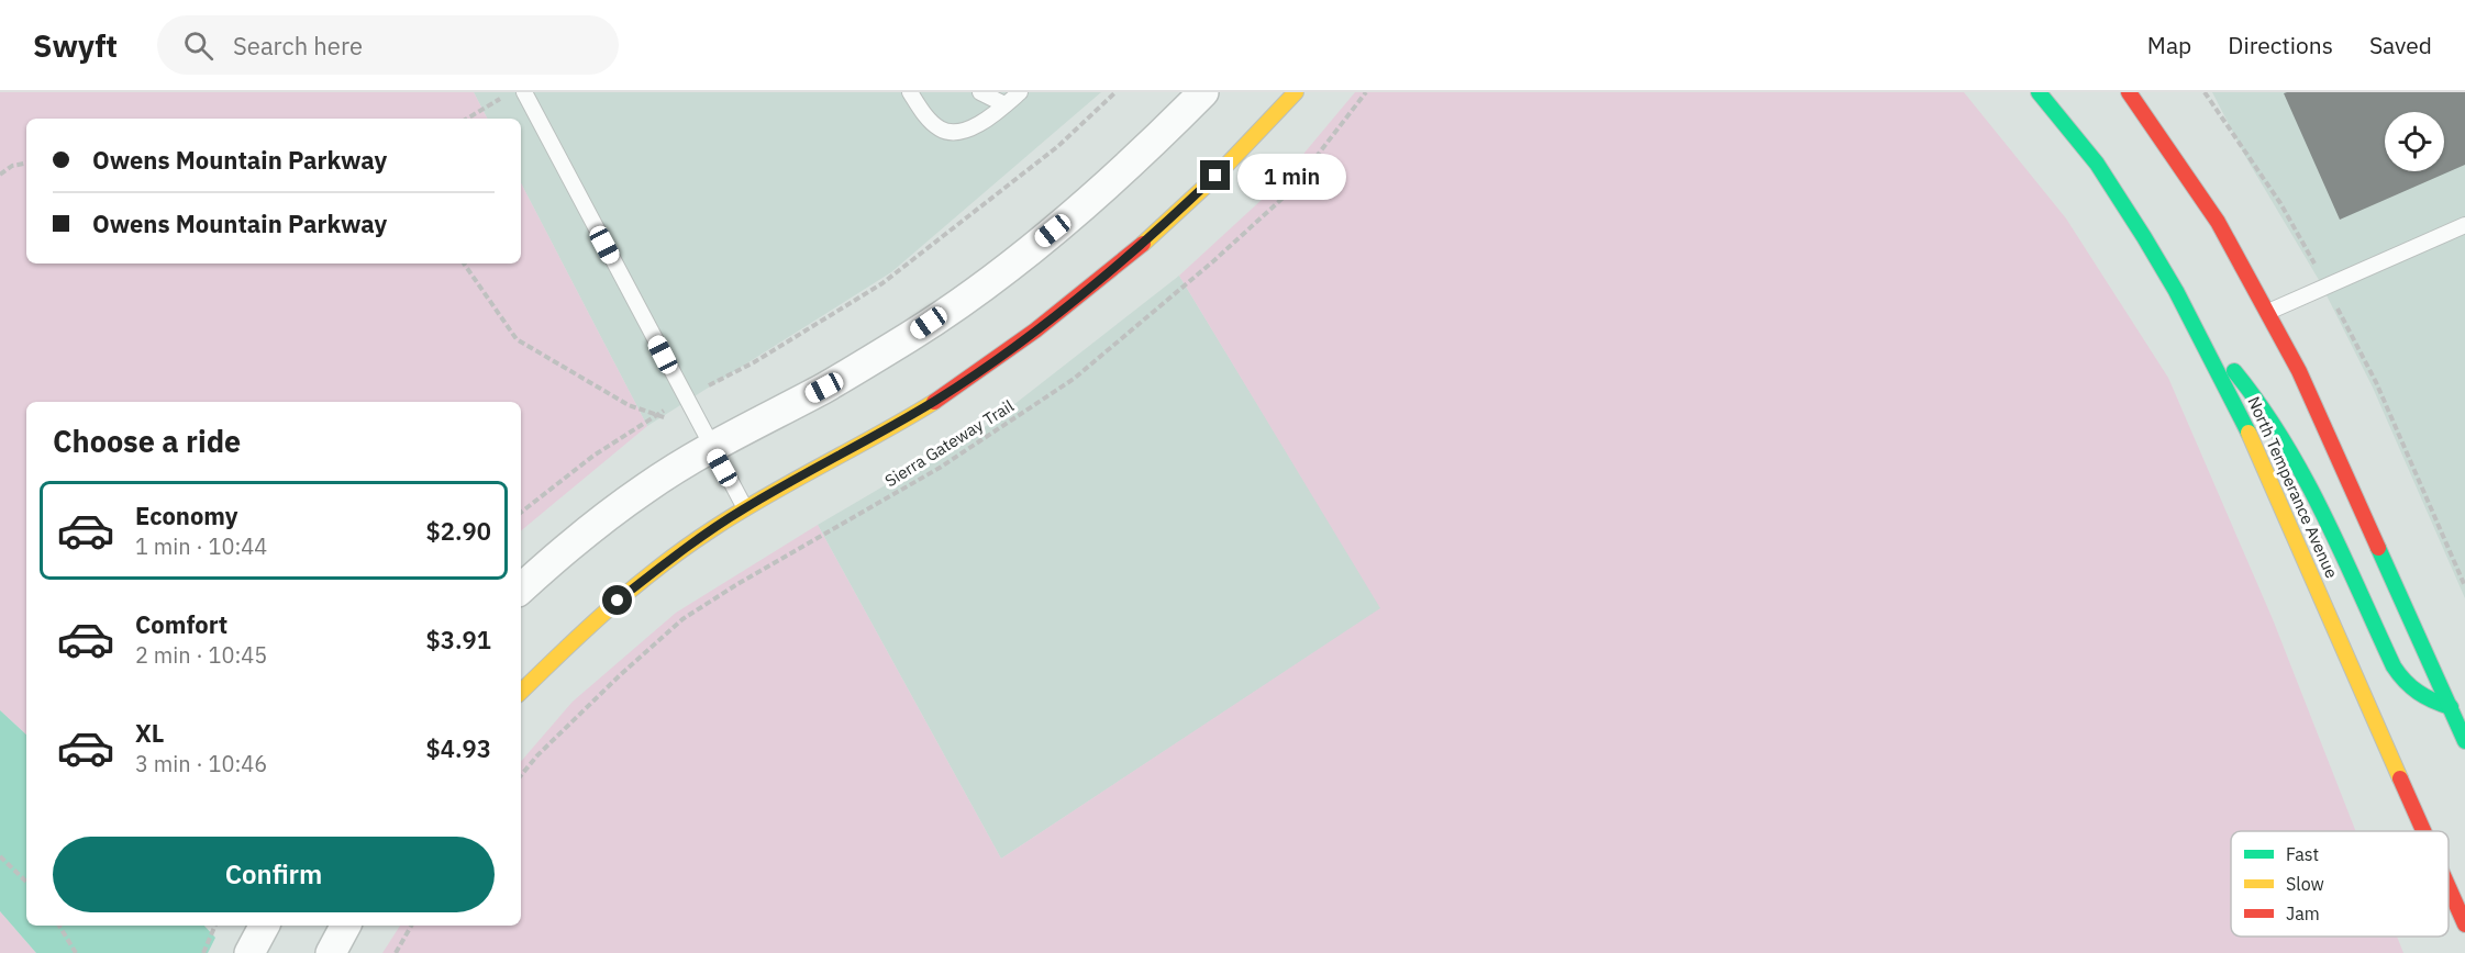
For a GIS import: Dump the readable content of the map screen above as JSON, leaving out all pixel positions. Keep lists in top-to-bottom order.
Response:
{
  "streets": {
    "main road": ["North Temperance Avenue"],
    "path": ["Sierra Gateway Trail"]
  },
  "legend": ["Fast", "Slow", "Jam"],
  "page": {
    "header": "Swyft",
    "search": "Search here",
    "nav": ["Map", "Directions", "Saved"],
    "banner": ["Owens Mountain Parkway", "Owens Mountain Parkway"],
    "bubble": "1 min",
    "heading": "Choose a ride",
    "list": [
      {
        "name": "Economy",
        "note": "1 min · 10:44",
        "value": "$2.90"
      },
      {
        "name": "Comfort",
        "note": "2 min · 10:45",
        "value": "$3.91"
      },
      {
        "name": "XL",
        "note": "3 min · 10:46",
        "value": "$4.93"
      }
    ],
    "buttons": "Confirm"
  }
}
